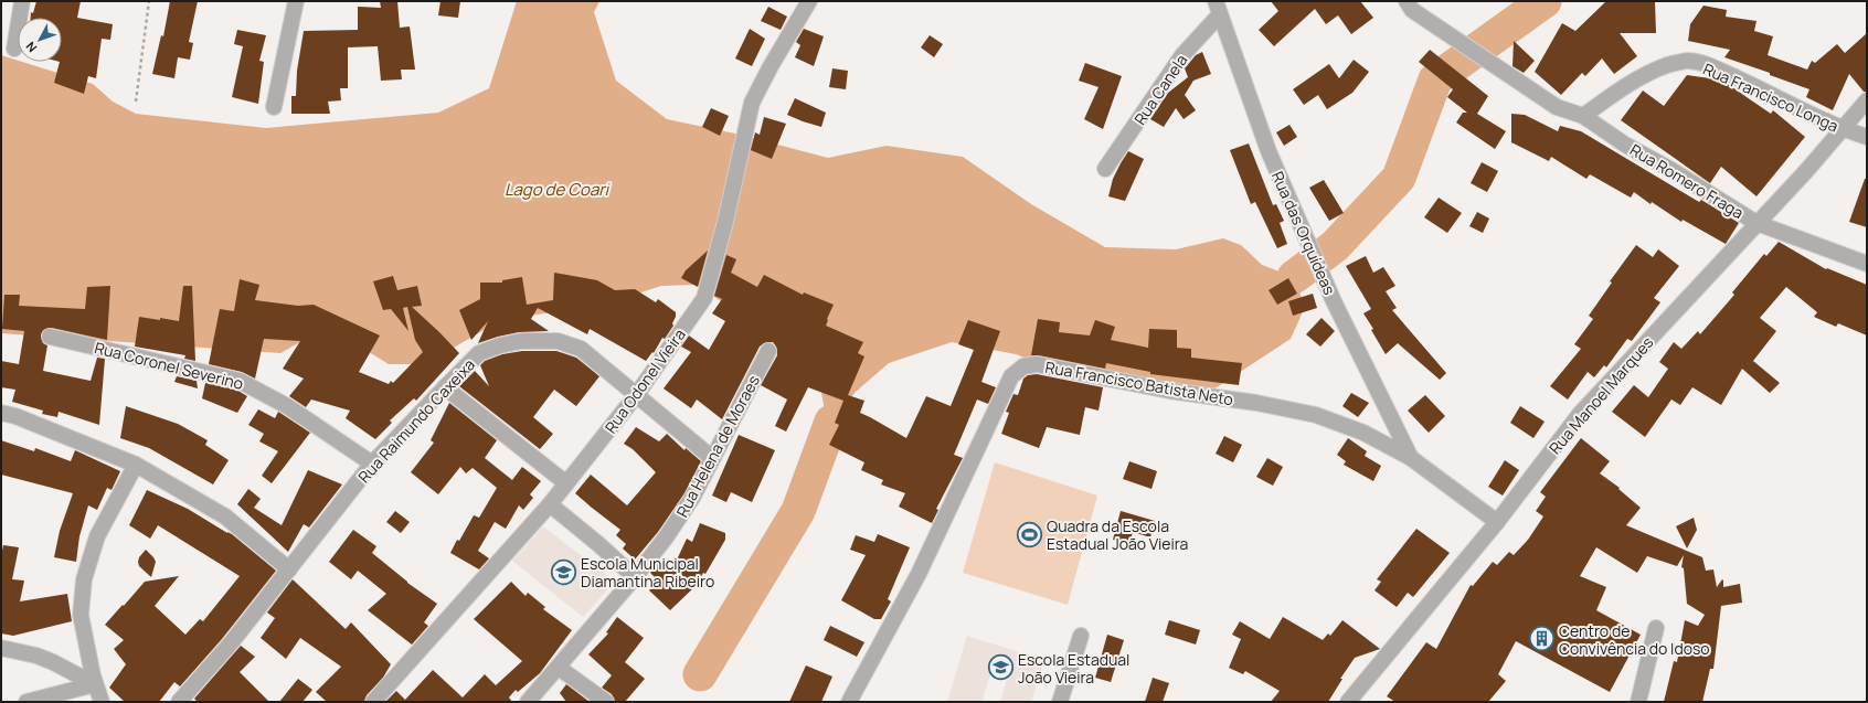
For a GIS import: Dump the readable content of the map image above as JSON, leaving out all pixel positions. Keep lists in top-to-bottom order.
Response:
{
  "streets": {
    "street": [
      "Rua Canela",
      "Rua Francisco Longa",
      "Rua Romero Fraga",
      "Rua das Orquídeas",
      "Rua Coronel Severino",
      "Rua Odonel Vieira",
      "Rua Francisco Batista Neto",
      "Rua Manoel Marques",
      "Rua Raimundo Caxeixa",
      "Rua Helena de Moraes"
    ]
  },
  "crossings": [
    ["Rua Canela", "Rua das Orquídeas"],
    ["Rua Francisco Longa", "Rua Romero Fraga"],
    ["Rua Francisco Longa", "Rua Manoel Marques"],
    ["Rua Romero Fraga", "Rua Manoel Marques"],
    ["Rua das Orquídeas", "Rua Francisco Batista Neto"],
    ["Rua Coronel Severino", "Rua Raimundo Caxeixa"],
    ["Rua Odonel Vieira", "Rua Raimundo Caxeixa"],
    ["Rua Francisco Batista Neto", "Rua Manoel Marques"],
    ["Rua Raimundo Caxeixa", "Rua Helena de Moraes"]
  ],
  "water": ["Lago de Coari"],
  "places": {
    "sports": ["Quadra da Escola Estadual João Vieira"],
    "school or university": ["Escola Municipal Diamantina Ribeiro", "Escola Estadual João Vieira"],
    "building": ["Centro de Convivência do Idoso"]
  },
  "north": "bottom left"
}
